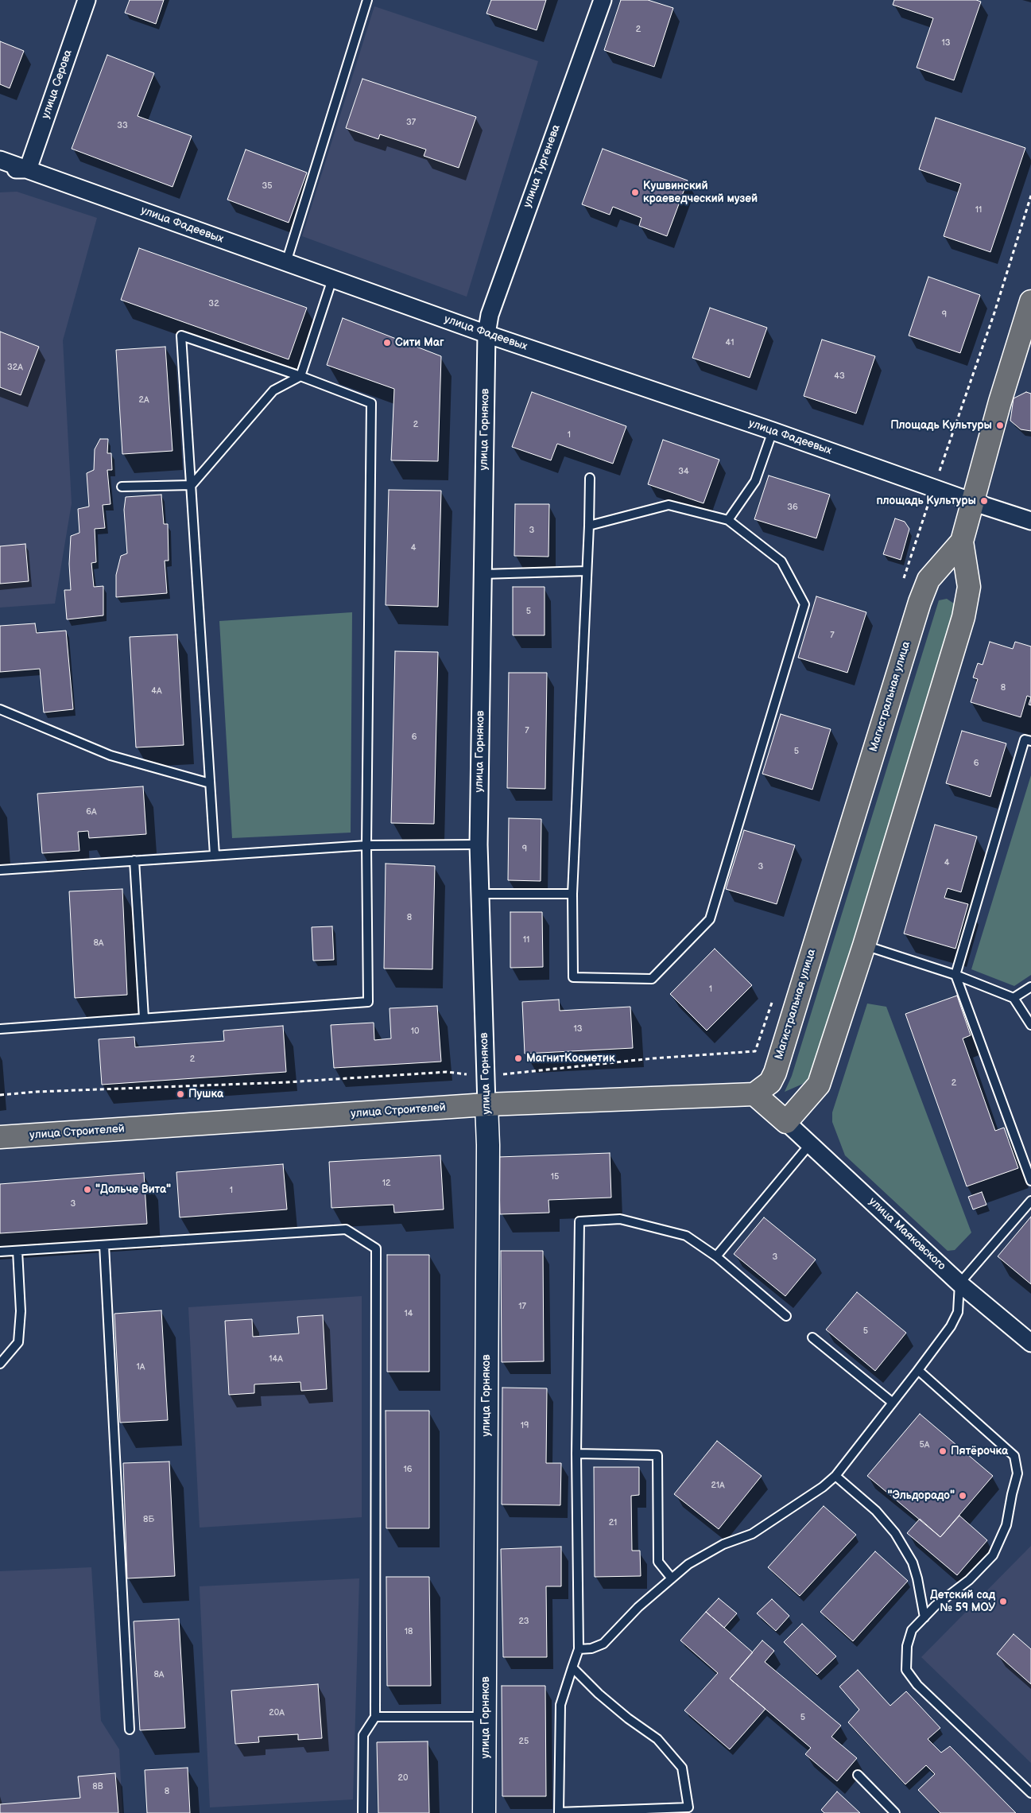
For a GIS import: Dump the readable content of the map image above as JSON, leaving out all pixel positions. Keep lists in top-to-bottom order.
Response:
{
  "streets": {
    "main road": ["Магистральная улица", "улица Строителей"],
    "street": [
      "улица Серова",
      "улица Тургенева",
      "улица Фадеевых",
      "улица Горняков",
      "улица Маяковского"
    ]
  },
  "crossings": [
    ["улица Серова", "улица Фадеевых"],
    ["улица Тургенева", "улица Фадеевых"],
    ["улица Тургенева", "улица Горняков"],
    ["улица Фадеевых", "улица Горняков"],
    ["улица Фадеевых", "Магистральная улица"],
    ["улица Горняков", "улица Строителей"],
    ["Магистральная улица", "улица Строителей"]
  ],
  "places": [
    "Кушвинский краеведческий музей",
    "Сити Маг",
    "Площадь Культуры",
    "площадь Культуры",
    "МагнитКосметик",
    "Пушка",
    "\"Дольче Вита\"",
    "Пятёрочка",
    "\"Эльдорадо\"",
    "Детский сад № 59 МОУ"
  ],
  "house_numbers": [
    "2",
    "13",
    "37",
    "33",
    "35",
    "11",
    "32",
    "9",
    "41",
    "32А",
    "43",
    "2А",
    "2",
    "1",
    "34",
    "36",
    "3",
    "4",
    "5",
    "7",
    "8",
    "4А",
    "7",
    "6",
    "5",
    "6",
    "6А",
    "9",
    "4",
    "3",
    "8",
    "11",
    "8А",
    "1",
    "13",
    "10",
    "2",
    "2",
    "15",
    "12",
    "1",
    "3",
    "3",
    "17",
    "14",
    "5",
    "14А",
    "1А",
    "19",
    "5А",
    "16",
    "21А",
    "8Б",
    "21",
    "23",
    "18",
    "8А",
    "20А",
    "5",
    "25",
    "20",
    "8В",
    "8"
  ]
}
